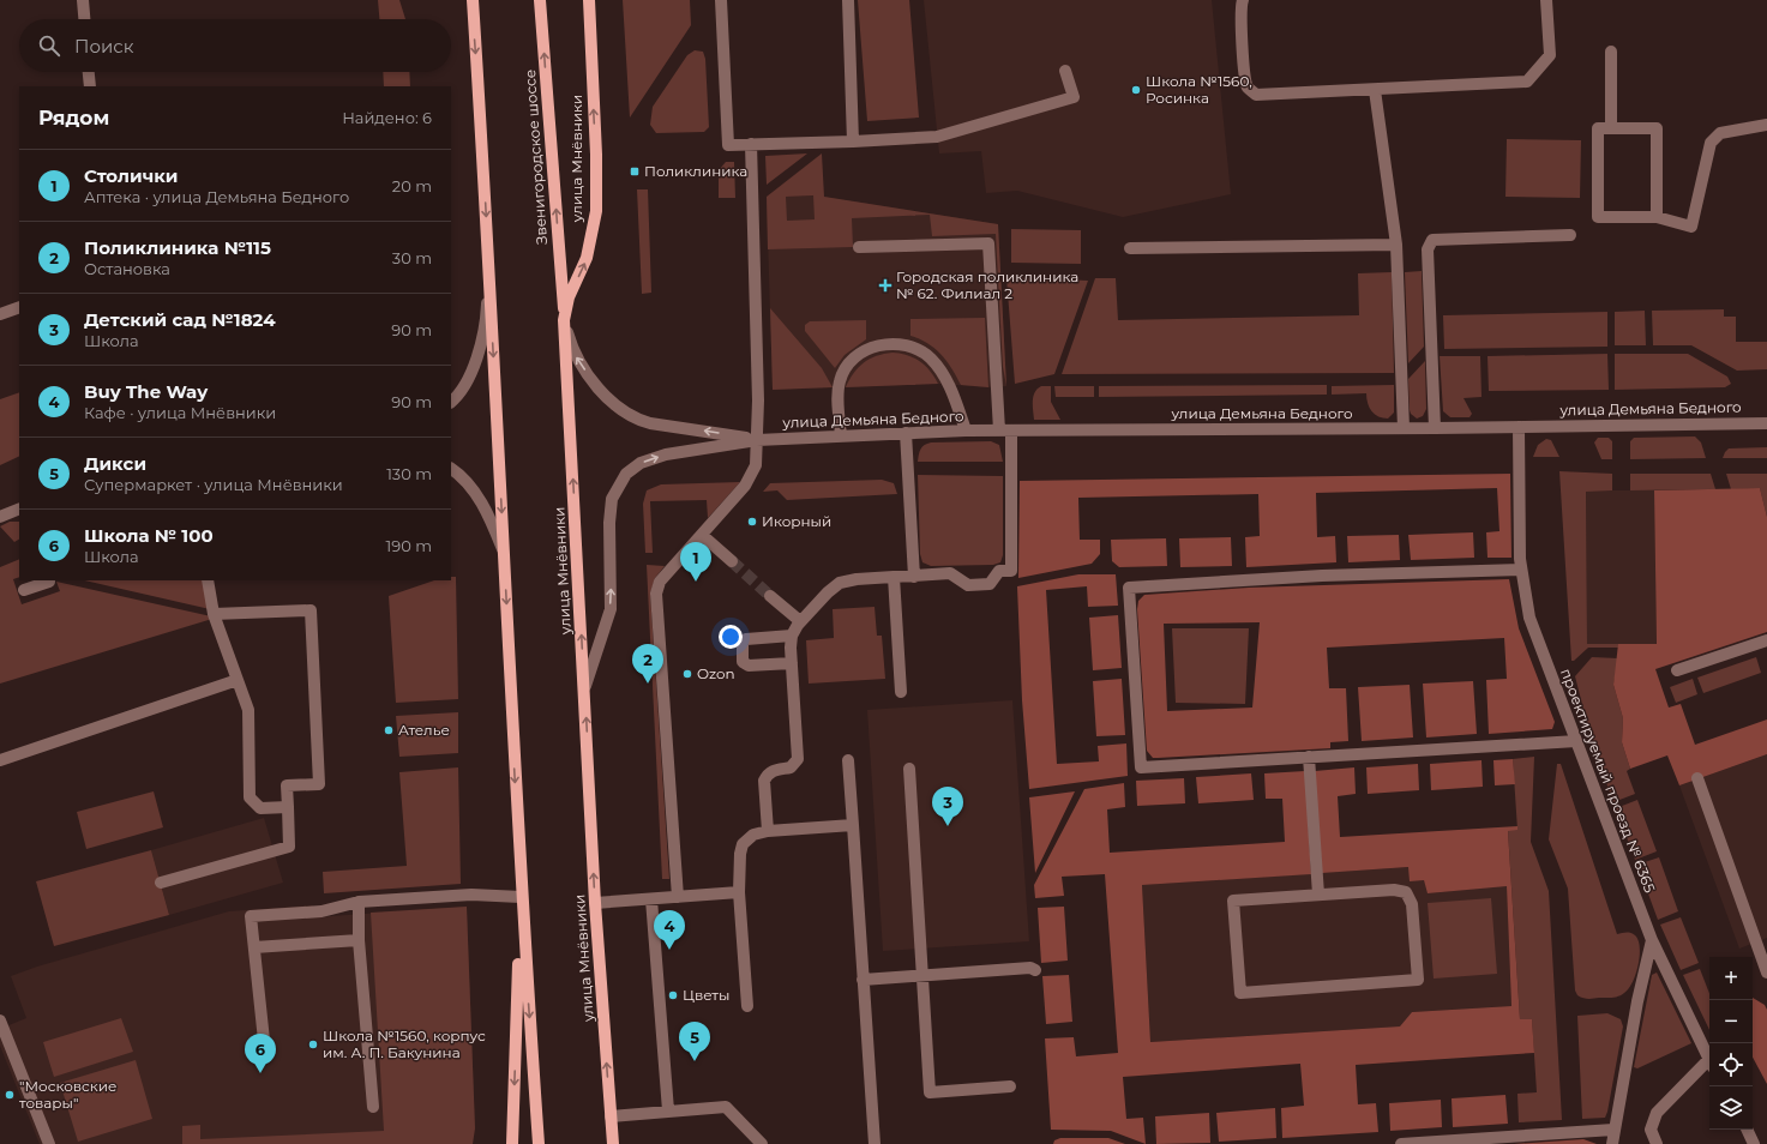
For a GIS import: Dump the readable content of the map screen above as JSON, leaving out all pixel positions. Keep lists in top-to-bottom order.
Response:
{
  "streets": {
    "main road": ["Звенигородское шоссе", "улица Мнёвники"],
    "street": ["улица Демьяна Бедного", "проектируемый проезд № 6365"]
  },
  "crossings": [
    ["Звенигородское шоссе", "улица Мнёвники"],
    ["Звенигородское шоссе", "улица Демьяна Бедного"],
    ["улица Мнёвники", "улица Демьяна Бедного"],
    ["улица Демьяна Бедного", "проектируемый проезд № 6365"]
  ],
  "places": {
    "other": [
      "Школа №1560, Росинка",
      "Икорный",
      "Ozon",
      "Ателье",
      "Цветы",
      "Школа №1560, корпус им. А. П. Бакунина",
      "\"Московские товары\""
    ],
    "transit": ["Поликлиника"],
    "health": ["Городская поликлиника № 62. Филиал 2"]
  },
  "page": {
    "search": "Поиск",
    "heading": ["Рядом", "Найдено: 6"],
    "list": [
      {
        "mark": "1",
        "name": "Столички",
        "note": "Аптека · улица Демьяна Бедного",
        "value": "20 m"
      },
      {
        "mark": "2",
        "name": "Поликлиника №115",
        "note": "Остановка",
        "value": "30 m"
      },
      {
        "mark": "3",
        "name": "Детский сад №1824",
        "note": "Школа",
        "value": "90 m"
      },
      {
        "mark": "4",
        "name": "Buy The Way",
        "note": "Кафе · улица Мнёвники",
        "value": "90 m"
      },
      {
        "mark": "5",
        "name": "Дикси",
        "note": "Супермаркет · улица Мнёвники",
        "value": "130 m"
      },
      {
        "mark": "6",
        "name": "Школа № 100",
        "note": "Школа",
        "value": "190 m"
      }
    ],
    "pins": [
      "1",
      "2",
      "3",
      "4",
      "5",
      "6"
    ],
    "map_buttons": ["+", "−"]
  }
}
